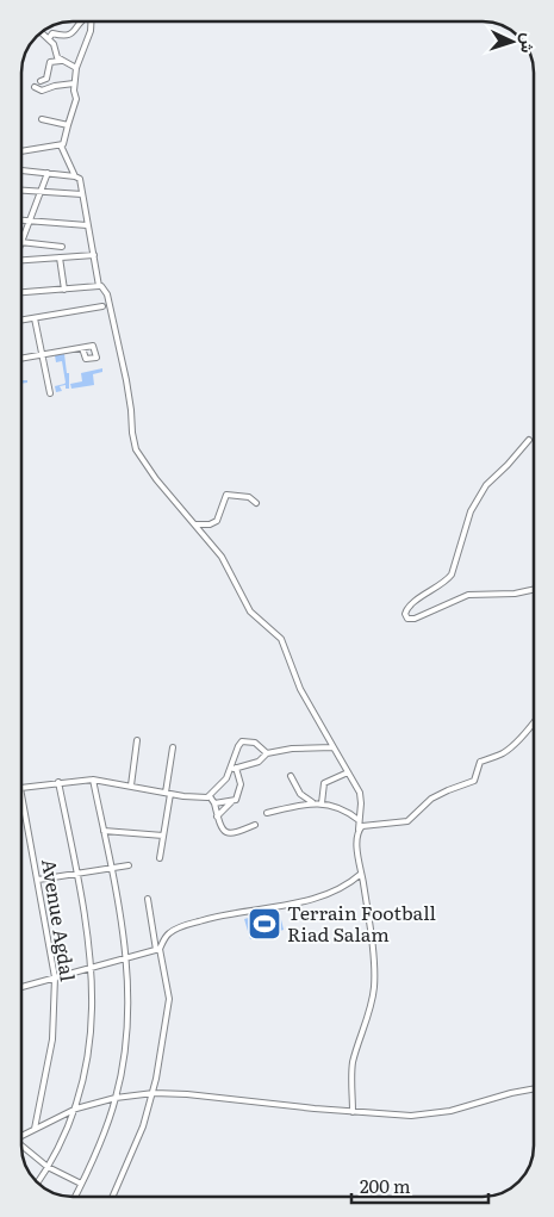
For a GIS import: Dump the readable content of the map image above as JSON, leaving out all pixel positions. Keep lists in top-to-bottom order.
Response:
{
  "streets": {
    "street": ["Avenue Agdal"]
  },
  "places": {
    "sports": ["Terrain Football Riad Salam"]
  },
  "scale_bar": "200 m",
  "north": "right"
}
